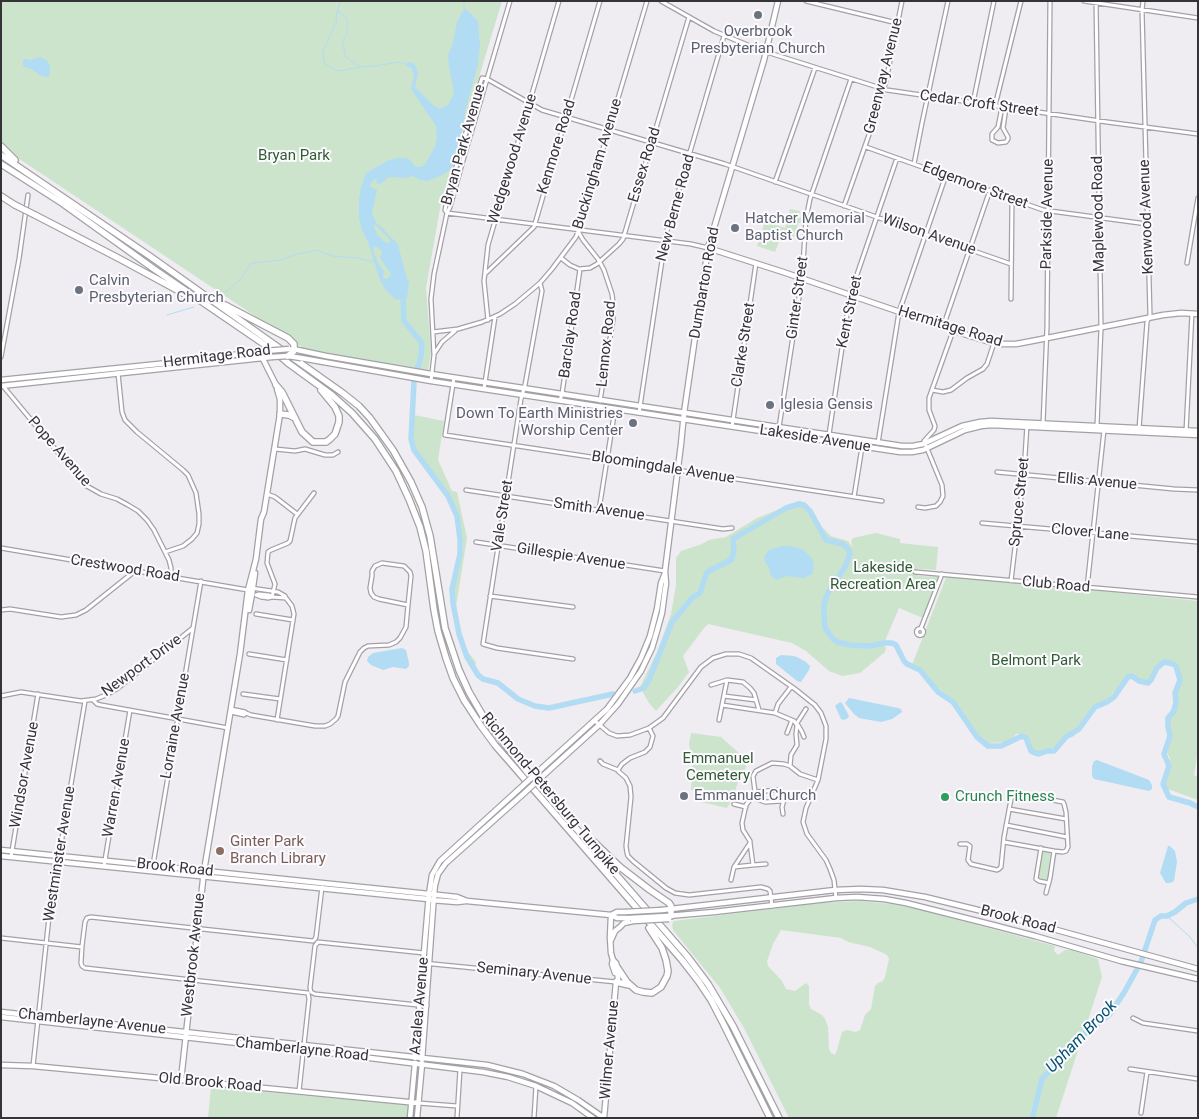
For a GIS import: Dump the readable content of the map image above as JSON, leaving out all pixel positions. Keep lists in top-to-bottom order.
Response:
{
  "streets": {
    "highway": ["Richmond-Petersburg Turnpike"],
    "main road": [
      "Dumbarton Road",
      "Hermitage Road",
      "Lakeside Avenue",
      "Brook Road",
      "Westbrook Avenue",
      "Azalea Avenue",
      "Chamberlayne Avenue",
      "Chamberlayne Road",
      "Wilmer Avenue",
      "Old Brook Road"
    ],
    "street": [
      "Greenway Avenue",
      "Cedar Croft Street",
      "Bryan Park Avenue",
      "Kenmore Road",
      "Wedgewood Avenue",
      "Buckingham Avenue",
      "Essex Road",
      "Edgemore Street",
      "New Berne Road",
      "Parkside Avenue",
      "Maplewood Road",
      "Kenwood Avenue",
      "Wilson Avenue",
      "Ginter Street",
      "Kent Street",
      "Barclay Road",
      "Lennox Road",
      "Clarke Street",
      "Pope Avenue",
      "Bloomingdale Avenue",
      "Ellis Avenue",
      "Spruce Street",
      "Smith Avenue",
      "Vale Street",
      "Clover Lane",
      "Gillespie Avenue",
      "Crestwood Road",
      "Club Road",
      "Newport Drive",
      "Lorraine Avenue",
      "Windsor Avenue",
      "Warren Avenue",
      "Westminster Avenue",
      "Seminary Avenue"
    ]
  },
  "crossings": [
    ["Greenway Avenue", "Cedar Croft Street"],
    ["Greenway Avenue", "Edgemore Street"],
    ["Greenway Avenue", "Wilson Avenue"],
    ["Cedar Croft Street", "Essex Road"],
    ["Cedar Croft Street", "New Berne Road"],
    ["Cedar Croft Street", "Parkside Avenue"],
    ["Cedar Croft Street", "Maplewood Road"],
    ["Cedar Croft Street", "Kenwood Avenue"],
    ["Cedar Croft Street", "Dumbarton Road"],
    ["Cedar Croft Street", "Ginter Street"],
    ["Bryan Park Avenue", "Buckingham Avenue"],
    ["Bryan Park Avenue", "Wilson Avenue"],
    ["Bryan Park Avenue", "Hermitage Road"],
    ["Bryan Park Avenue", "Lakeside Avenue"],
    ["Kenmore Road", "Wedgewood Avenue"],
    ["Kenmore Road", "Wilson Avenue"],
    ["Wedgewood Avenue", "Buckingham Avenue"],
    ["Wedgewood Avenue", "Wilson Avenue"],
    ["Buckingham Avenue", "Wilson Avenue"],
    ["Buckingham Avenue", "Lennox Road"],
    ["Buckingham Avenue", "Vale Street"],
    ["Essex Road", "Wilson Avenue"],
    ["Essex Road", "Barclay Road"],
    ["Essex Road", "Lennox Road"],
    ["Edgemore Street", "Parkside Avenue"],
    ["Edgemore Street", "Maplewood Road"],
    ["Edgemore Street", "Kenwood Avenue"],
    ["Edgemore Street", "Kent Street"],
    ["New Berne Road", "Wilson Avenue"],
    ["New Berne Road", "Lakeside Avenue"],
    ["Parkside Avenue", "Hermitage Road"],
    ["Parkside Avenue", "Lakeside Avenue"],
    ["Maplewood Road", "Hermitage Road"],
    ["Maplewood Road", "Lakeside Avenue"],
    ["Kenwood Avenue", "Hermitage Road"],
    ["Kenwood Avenue", "Lakeside Avenue"],
    ["Wilson Avenue", "Dumbarton Road"],
    ["Wilson Avenue", "Ginter Street"],
    ["Wilson Avenue", "Kent Street"],
    ["Dumbarton Road", "Hermitage Road"],
    ["Dumbarton Road", "Lakeside Avenue"],
    ["Dumbarton Road", "Bloomingdale Avenue"],
    ["Dumbarton Road", "Smith Avenue"],
    ["Dumbarton Road", "Gillespie Avenue"],
    ["Dumbarton Road", "Brook Road"],
    ["Dumbarton Road", "Azalea Avenue"],
    ["Ginter Street", "Hermitage Road"],
    ["Ginter Street", "Lakeside Avenue"],
    ["Kent Street", "Hermitage Road"],
    ["Kent Street", "Lakeside Avenue"],
    ["Hermitage Road", "Clarke Street"],
    ["Hermitage Road", "Lakeside Avenue"],
    ["Hermitage Road", "Pope Avenue"],
    ["Hermitage Road", "Westbrook Avenue"],
    ["Barclay Road", "Lakeside Avenue"],
    ["Lennox Road", "Lakeside Avenue"],
    ["Clarke Street", "Lakeside Avenue"],
    ["Lakeside Avenue", "Bloomingdale Avenue"],
    ["Lakeside Avenue", "Spruce Street"],
    ["Lakeside Avenue", "Vale Street"],
    ["Pope Avenue", "Crestwood Road"],
    ["Bloomingdale Avenue", "Vale Street"],
    ["Ellis Avenue", "Spruce Street"],
    ["Spruce Street", "Clover Lane"],
    ["Spruce Street", "Club Road"],
    ["Smith Avenue", "Vale Street"],
    ["Vale Street", "Gillespie Avenue"],
    ["Crestwood Road", "Lorraine Avenue"],
    ["Crestwood Road", "Westbrook Avenue"],
    ["Newport Drive", "Lorraine Avenue"],
    ["Newport Drive", "Windsor Avenue"],
    ["Newport Drive", "Westminster Avenue"],
    ["Lorraine Avenue", "Brook Road"],
    ["Windsor Avenue", "Brook Road"],
    ["Warren Avenue", "Brook Road"],
    ["Westminster Avenue", "Brook Road"],
    ["Westminster Avenue", "Chamberlayne Avenue"],
    ["Westminster Avenue", "Chamberlayne Road"],
    ["Westminster Avenue", "Old Brook Road"],
    ["Brook Road", "Westbrook Avenue"],
    ["Brook Road", "Azalea Avenue"],
    ["Brook Road", "Wilmer Avenue"],
    ["Westbrook Avenue", "Chamberlayne Road"],
    ["Westbrook Avenue", "Old Brook Road"],
    ["Seminary Avenue", "Azalea Avenue"],
    ["Seminary Avenue", "Wilmer Avenue"],
    ["Azalea Avenue", "Chamberlayne Road"],
    ["Azalea Avenue", "Old Brook Road"],
    ["Chamberlayne Avenue", "Chamberlayne Road"]
  ],
  "water": ["Upham Brook"],
  "parks": [
    "Bryan Park",
    "Lakeside Recreation Area",
    "Belmont Park",
    "Emmanuel Cemetery"
  ],
  "places": [
    "Overbrook Presbyterian Church",
    "Hatcher Memorial Baptist Church",
    "Calvin Presbyterian Church",
    "Iglesia Gensis",
    "Down To Earth Ministries Worship Center",
    "Emmanuel Church",
    "Crunch Fitness",
    "Ginter Park Branch Library"
  ]
}
